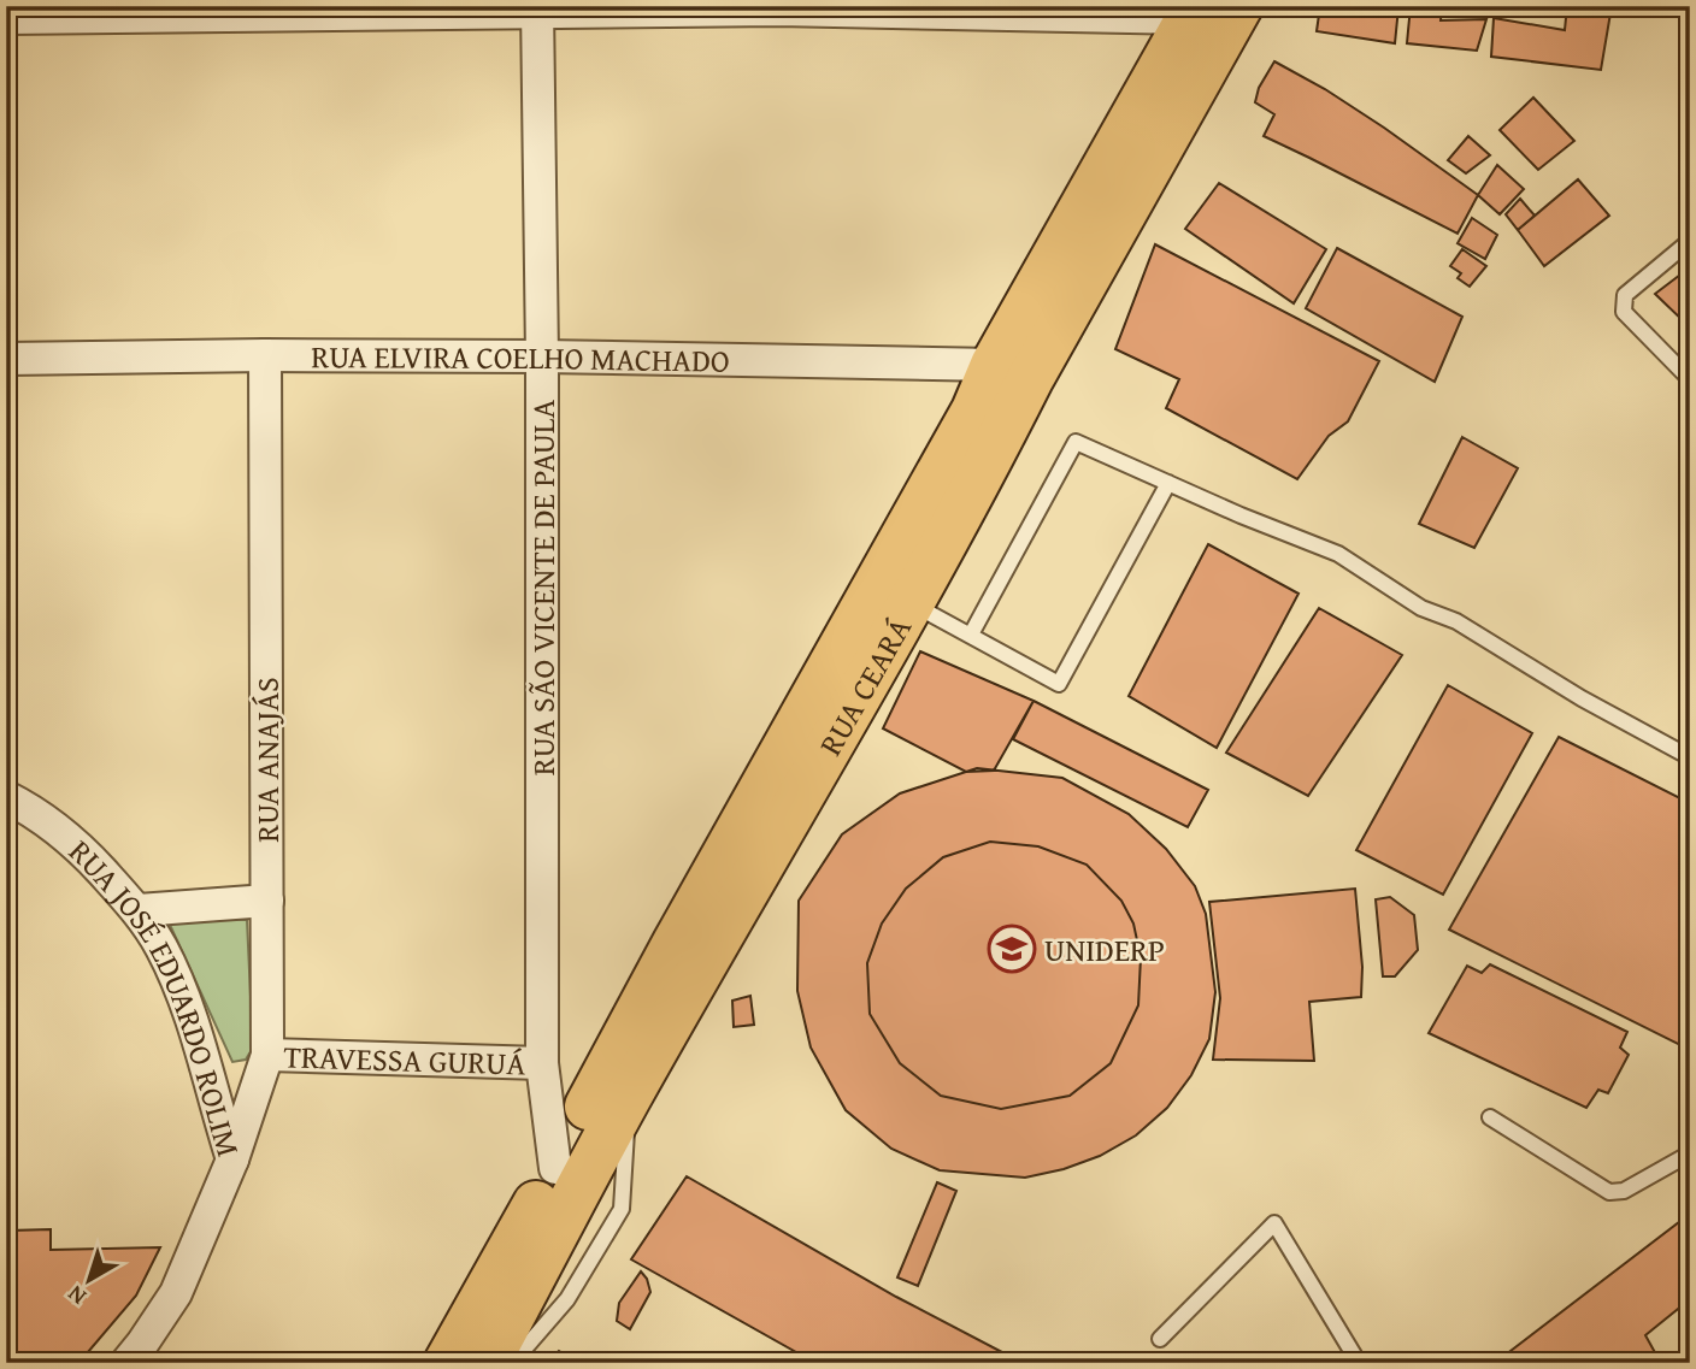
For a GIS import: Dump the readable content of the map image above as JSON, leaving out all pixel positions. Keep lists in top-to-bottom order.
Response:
{
  "streets": {
    "main road": ["RUA CEARÁ"],
    "street": [
      "RUA ELVIRA COELHO MACHADO",
      "RUA SÃO VICENTE DE PAULA",
      "RUA ANAJÁS",
      "RUA JOSÉ EDUARDO ROLIM",
      "TRAVESSA GURUÁ"
    ]
  },
  "crossings": [
    ["RUA ELVIRA COELHO MACHADO", "RUA SÃO VICENTE DE PAULA"],
    ["RUA ELVIRA COELHO MACHADO", "RUA CEARÁ"],
    ["RUA ELVIRA COELHO MACHADO", "RUA ANAJÁS"],
    ["RUA SÃO VICENTE DE PAULA", "RUA CEARÁ"],
    ["RUA SÃO VICENTE DE PAULA", "TRAVESSA GURUÁ"],
    ["RUA ANAJÁS", "RUA JOSÉ EDUARDO ROLIM"],
    ["RUA ANAJÁS", "TRAVESSA GURUÁ"]
  ],
  "places": {
    "school or university": ["UNIDERP"]
  },
  "north": "bottom left"
}
